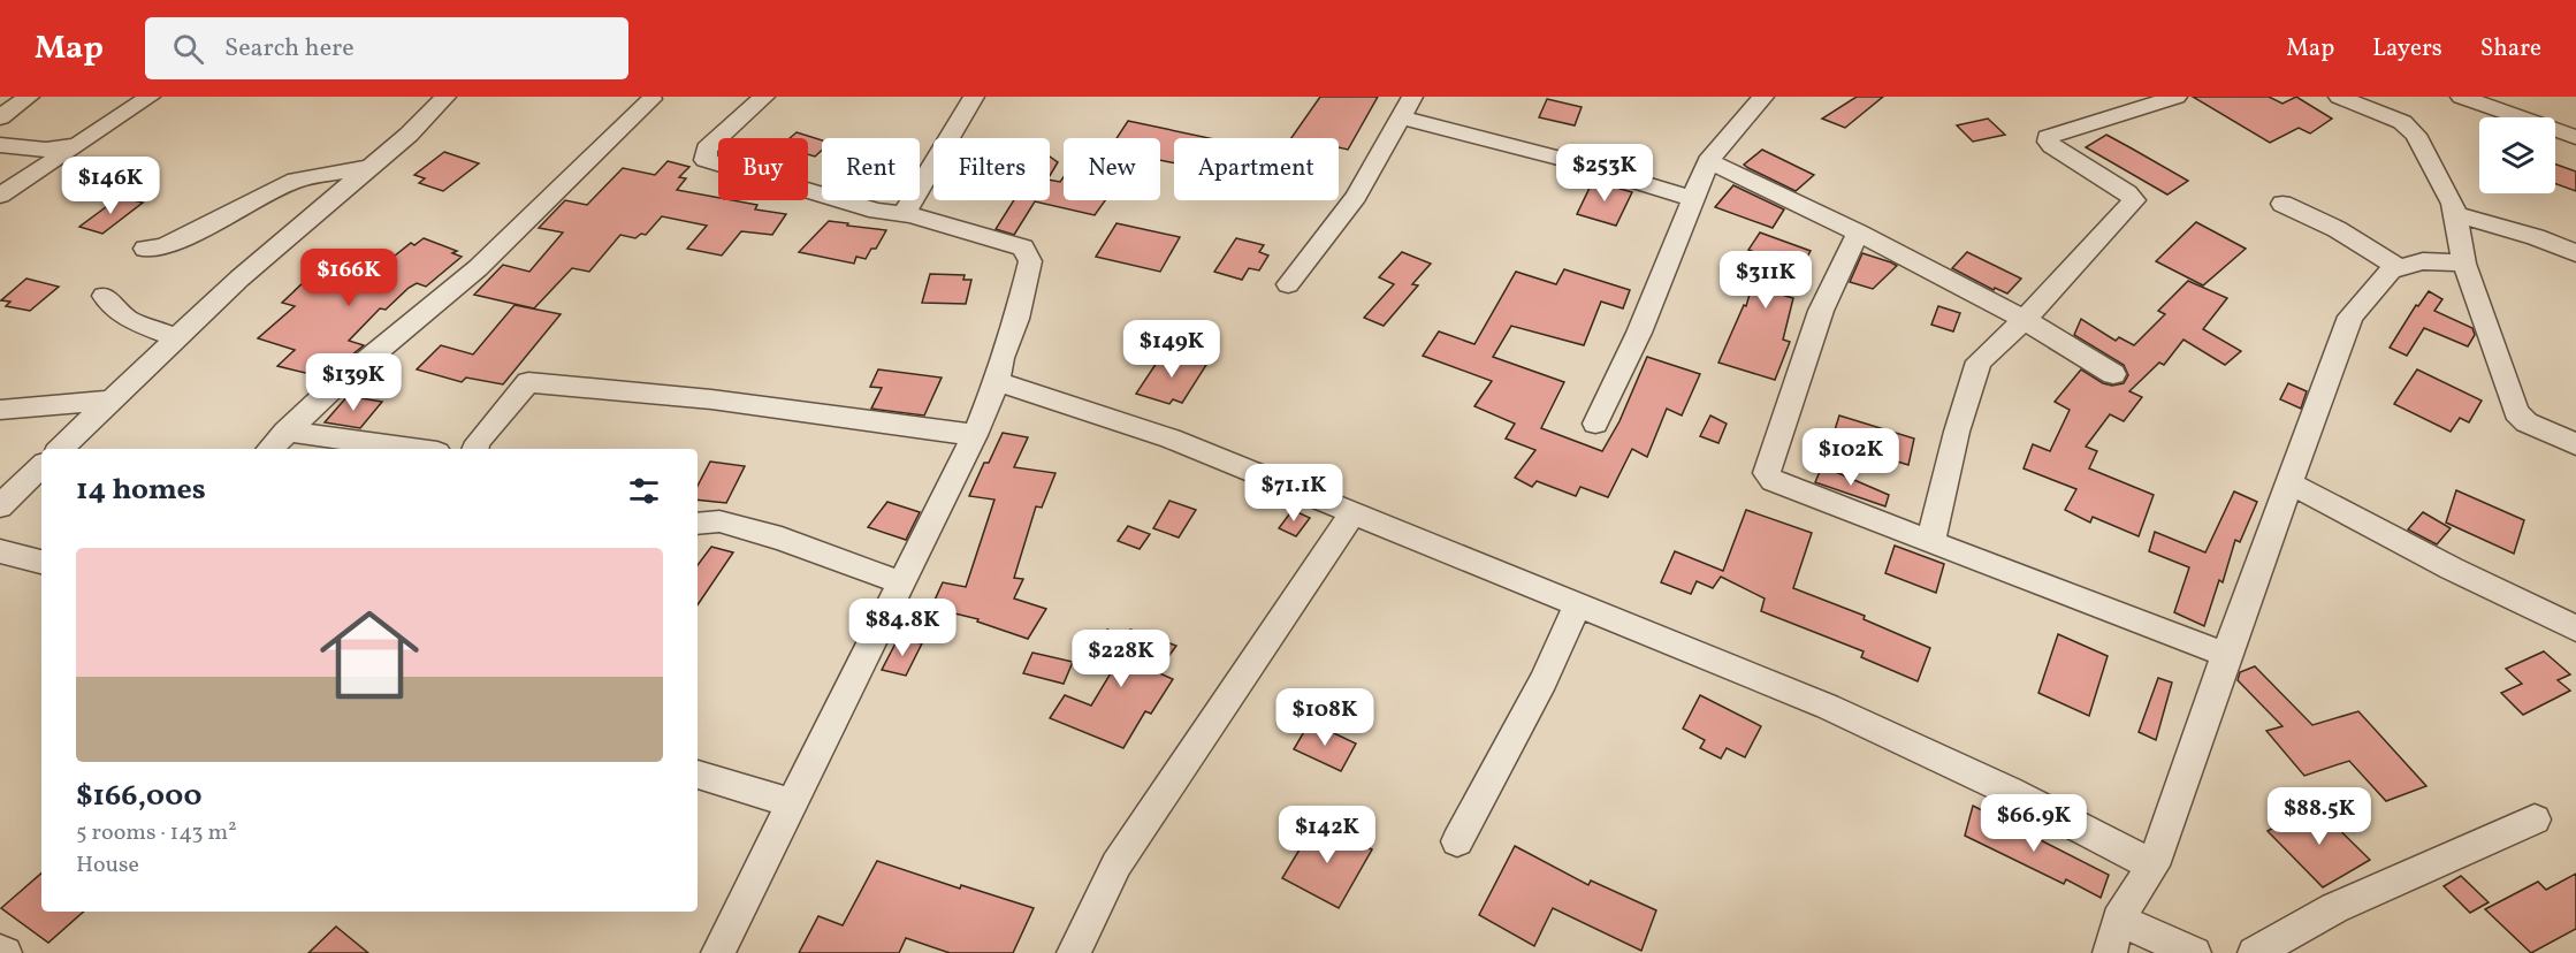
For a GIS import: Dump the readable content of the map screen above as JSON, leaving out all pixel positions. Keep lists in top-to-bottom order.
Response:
{
  "page": {
    "header": "Map",
    "search": "Search here",
    "nav": ["Map", "Layers", "Share"],
    "chip": [
      "Buy",
      "Rent",
      "Filters",
      "New",
      "Apartment"
    ],
    "price": [
      "$253K",
      "$146K",
      "$166K",
      "$311K",
      "$149K",
      "$139K",
      "$102K",
      "$71.1K",
      "$84.8K",
      "$228K",
      "$108K",
      "$88.5K",
      "$66.9K",
      "$142K"
    ],
    "heading": "14 homes",
    "list": [
      {
        "name": "$166,000",
        "note": "5 rooms · 143 m² · House"
      }
    ]
  }
}
